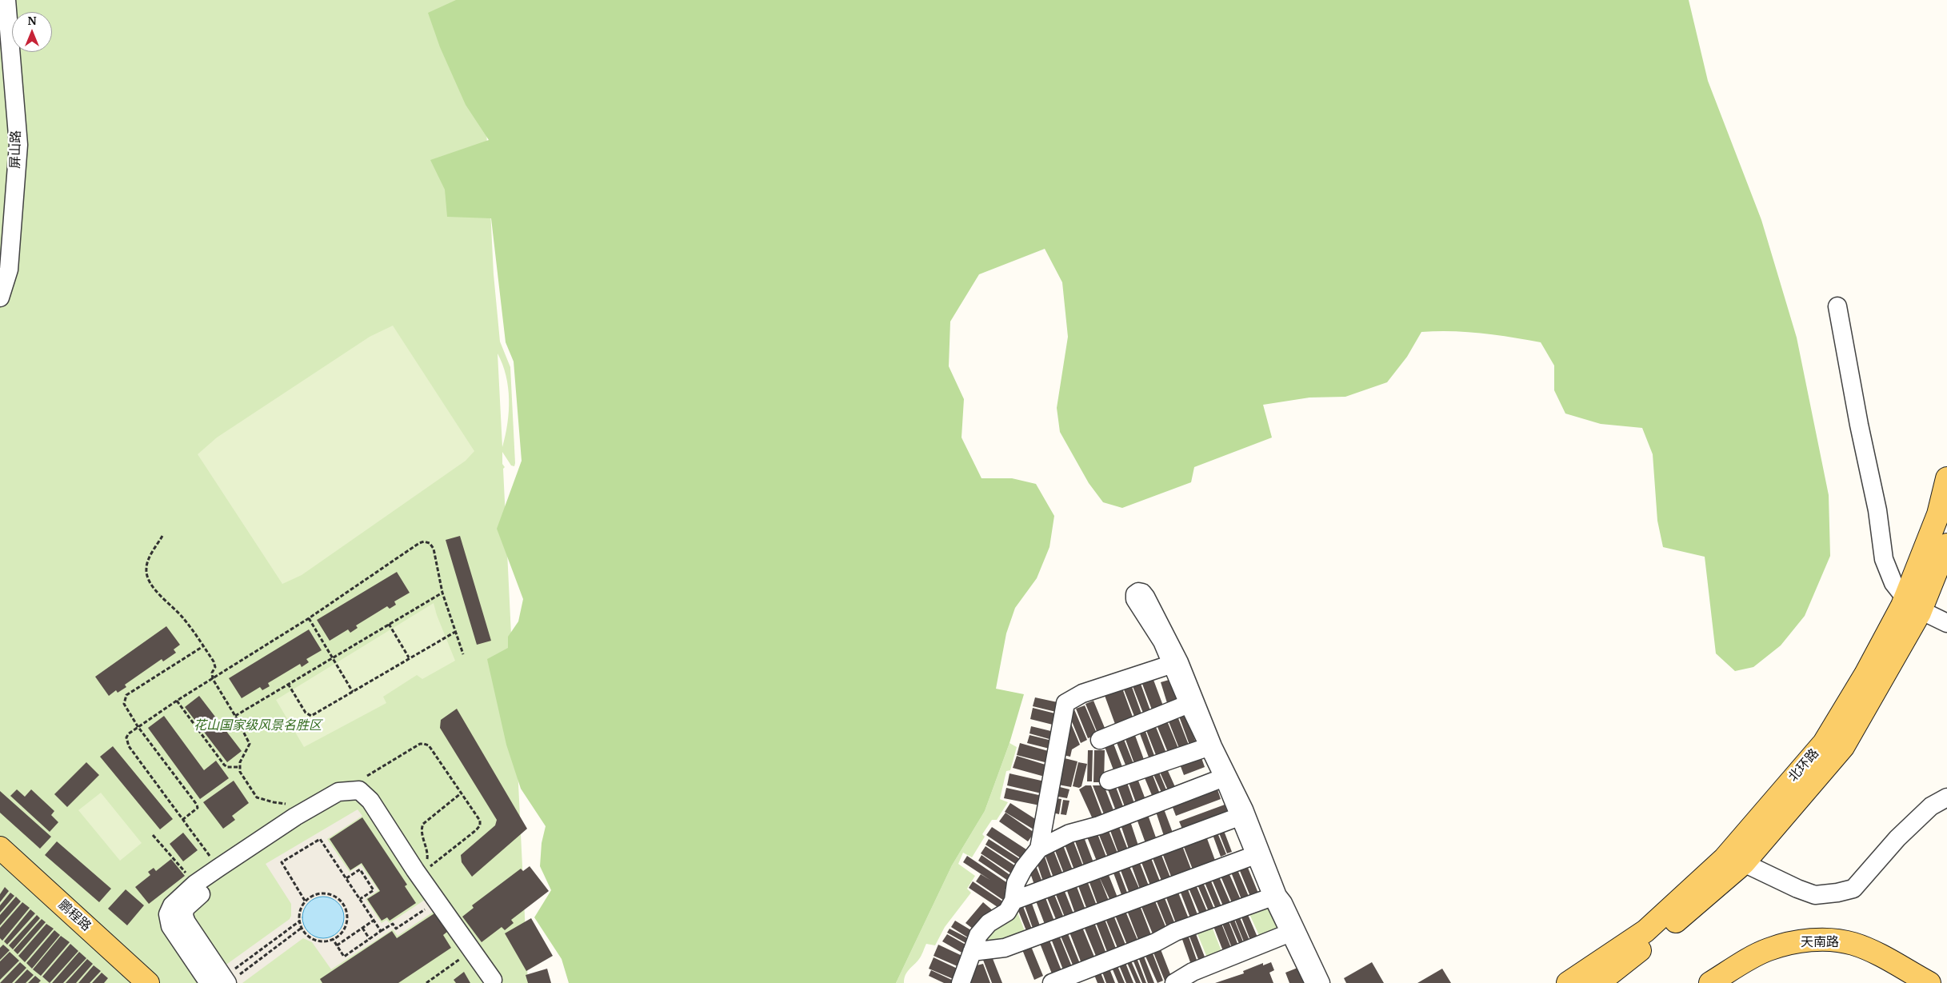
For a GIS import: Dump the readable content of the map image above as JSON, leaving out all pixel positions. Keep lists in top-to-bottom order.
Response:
{
  "streets": {
    "main road": ["北环路", "鹏程路", "天南路"],
    "street": ["屏山路"]
  },
  "parks": ["花山国家级风景名胜区"],
  "north": "top"
}
